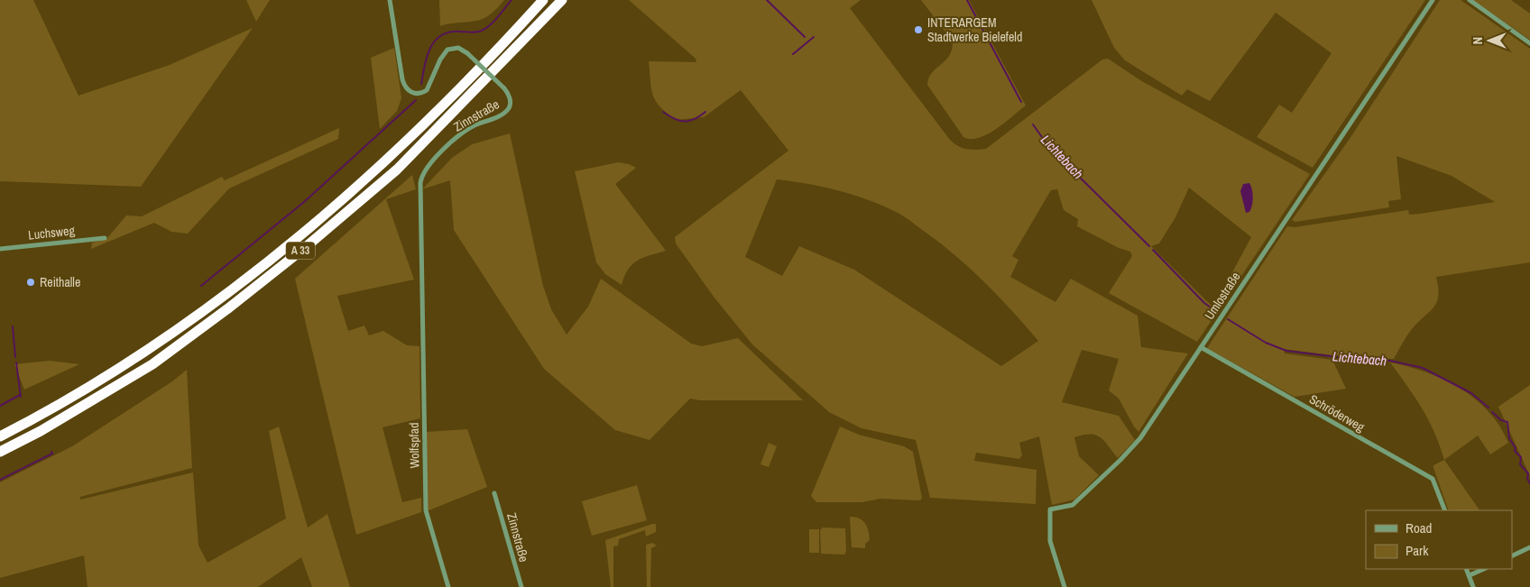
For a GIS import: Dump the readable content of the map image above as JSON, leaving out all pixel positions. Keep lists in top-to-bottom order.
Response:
{
  "streets": {
    "highway": ["A 33"],
    "street": [
      "Zinnstraße",
      "Luchsweg",
      "Umlostraße",
      "Schröderweg",
      "Wolfspfad"
    ]
  },
  "crossings": [
    ["Zinnstraße", "Wolfspfad"],
    ["Umlostraße", "Schröderweg"]
  ],
  "water": ["Lichtebach"],
  "places": ["INTERARGEM Stadtwerke Bielefeld", "Reithalle"],
  "legend": ["Road", "Park"],
  "north": "left"
}
